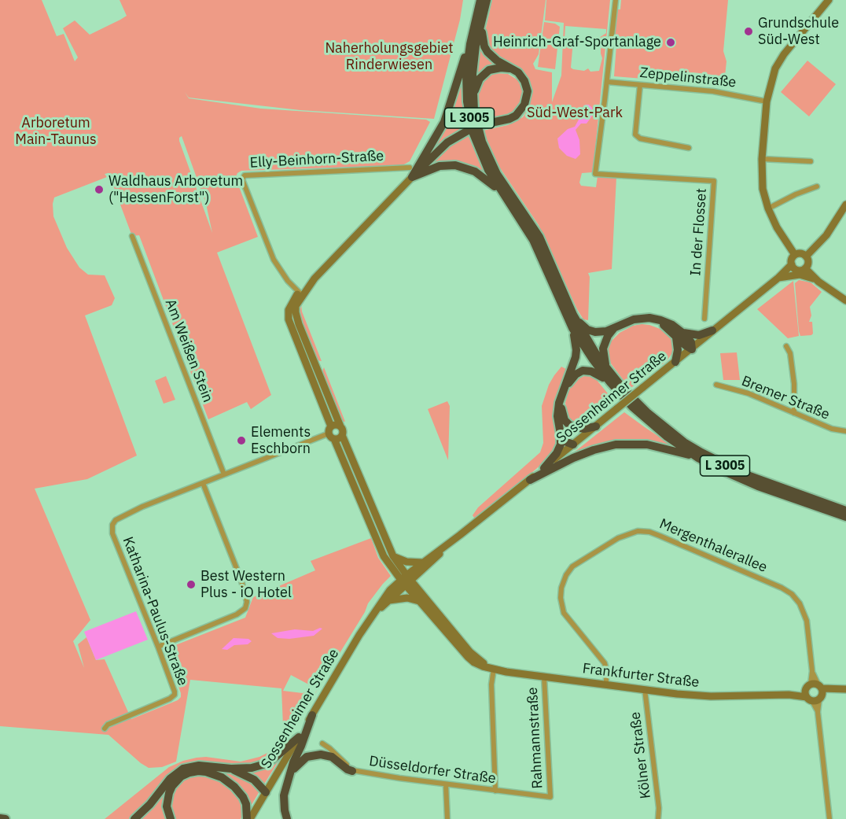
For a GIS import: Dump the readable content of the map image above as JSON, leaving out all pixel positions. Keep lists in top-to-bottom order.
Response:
{
  "streets": {
    "highway": ["L 3005"],
    "street": [
      "Zeppelinstraße",
      "Elly-Beinhorn-Straße",
      "In der Flosset",
      "Am Weißen Stein",
      "Sossenheimer Straße",
      "Bremer Straße",
      "Mergenthalerallee",
      "Katharina-Paulus-Straße",
      "Frankfurter Straße",
      "Rahmannstraße",
      "Kölner Straße",
      "Düsseldorfer Straße"
    ]
  },
  "crossings": [
    ["Zeppelinstraße", "In der Flosset"],
    ["Am Weißen Stein", "Katharina-Paulus-Straße"],
    ["Sossenheimer Straße", "Frankfurter Straße"],
    ["Mergenthalerallee", "Frankfurter Straße"],
    ["Frankfurter Straße", "Rahmannstraße"],
    ["Frankfurter Straße", "Kölner Straße"],
    ["Rahmannstraße", "Düsseldorfer Straße"]
  ],
  "parks": ["Naherholungsgebiet Rinderwiesen", "Süd-West-Park", "Arboretum Main-Taunus"],
  "places": [
    "Grundschule Süd-West",
    "Heinrich-Graf-Sportanlage",
    "Waldhaus Arboretum (\"HessenForst\")",
    "Elements Eschborn",
    "Best Western Plus - iO Hotel"
  ]
}
